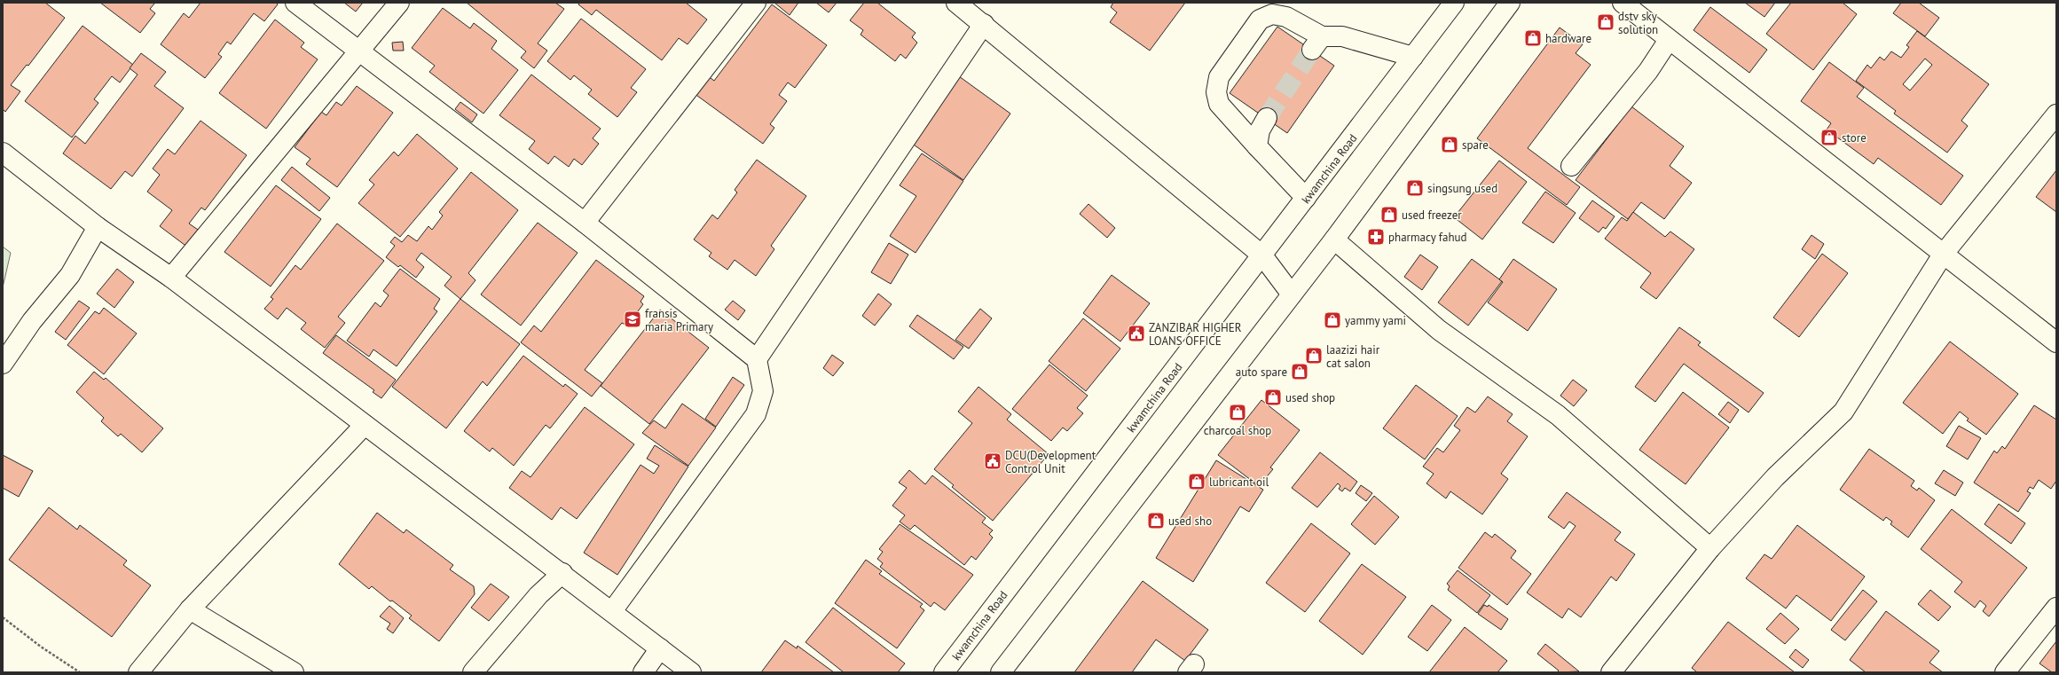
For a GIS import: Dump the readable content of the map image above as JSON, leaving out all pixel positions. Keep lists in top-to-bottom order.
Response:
{
  "streets": {
    "street": ["kwamchina Road"]
  },
  "places": {
    "shop": [
      "dstv sky solution",
      "hardware",
      "store",
      "spare",
      "singsung used",
      "used freezer",
      "yammy yami",
      "laazizi hair cat salon",
      "auto spare",
      "used shop",
      "charcoal shop",
      "lubricant oil",
      "used sho"
    ],
    "pharmacy": ["pharmacy fahud"],
    "school or university": ["fransis maria Primary"],
    "public building": ["ZANZIBAR HIGHER LOANS OFFICE", "DCU(Development Control Unit"]
  }
}
